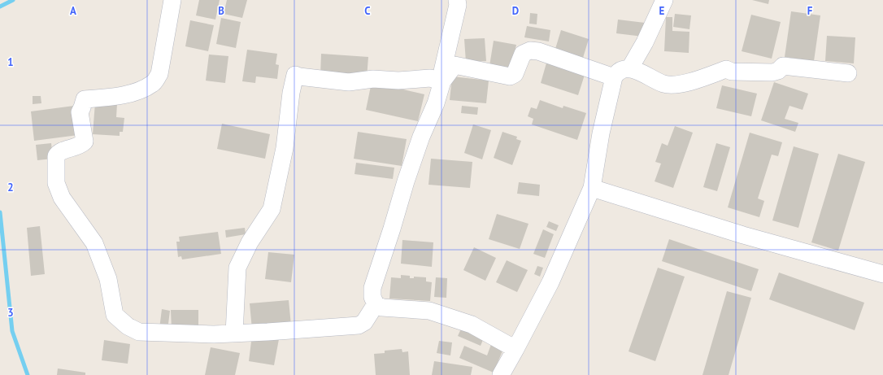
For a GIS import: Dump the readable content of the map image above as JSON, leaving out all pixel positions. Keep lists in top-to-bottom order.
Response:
{
  "grid": {
    "columns": [
      "A",
      "B",
      "C",
      "D",
      "E",
      "F"
    ],
    "rows": ["1", "2", "3"]
  }
}
